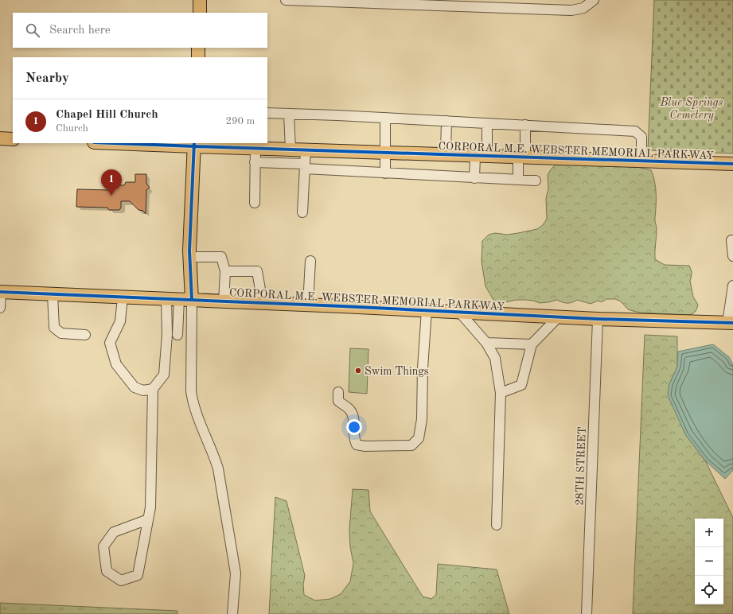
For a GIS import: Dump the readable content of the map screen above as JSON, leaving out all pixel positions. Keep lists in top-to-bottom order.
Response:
{
  "streets": {
    "main road": ["CORPORAL M.E. WEBSTER MEMORIAL PARKWAY"],
    "street": ["28TH STREET"]
  },
  "crossings": [
    ["CORPORAL M.E. WEBSTER MEMORIAL PARKWAY", "28TH STREET"]
  ],
  "parks": ["Blue Springs Cemetery"],
  "places": ["Swim Things"],
  "page": {
    "search": "Search here",
    "heading": "Nearby",
    "list": [
      {
        "mark": "1",
        "name": "Chapel Hill Church",
        "note": "Church",
        "value": "290 m"
      }
    ],
    "pins": "1",
    "map_buttons": ["+", "−"]
  }
}
